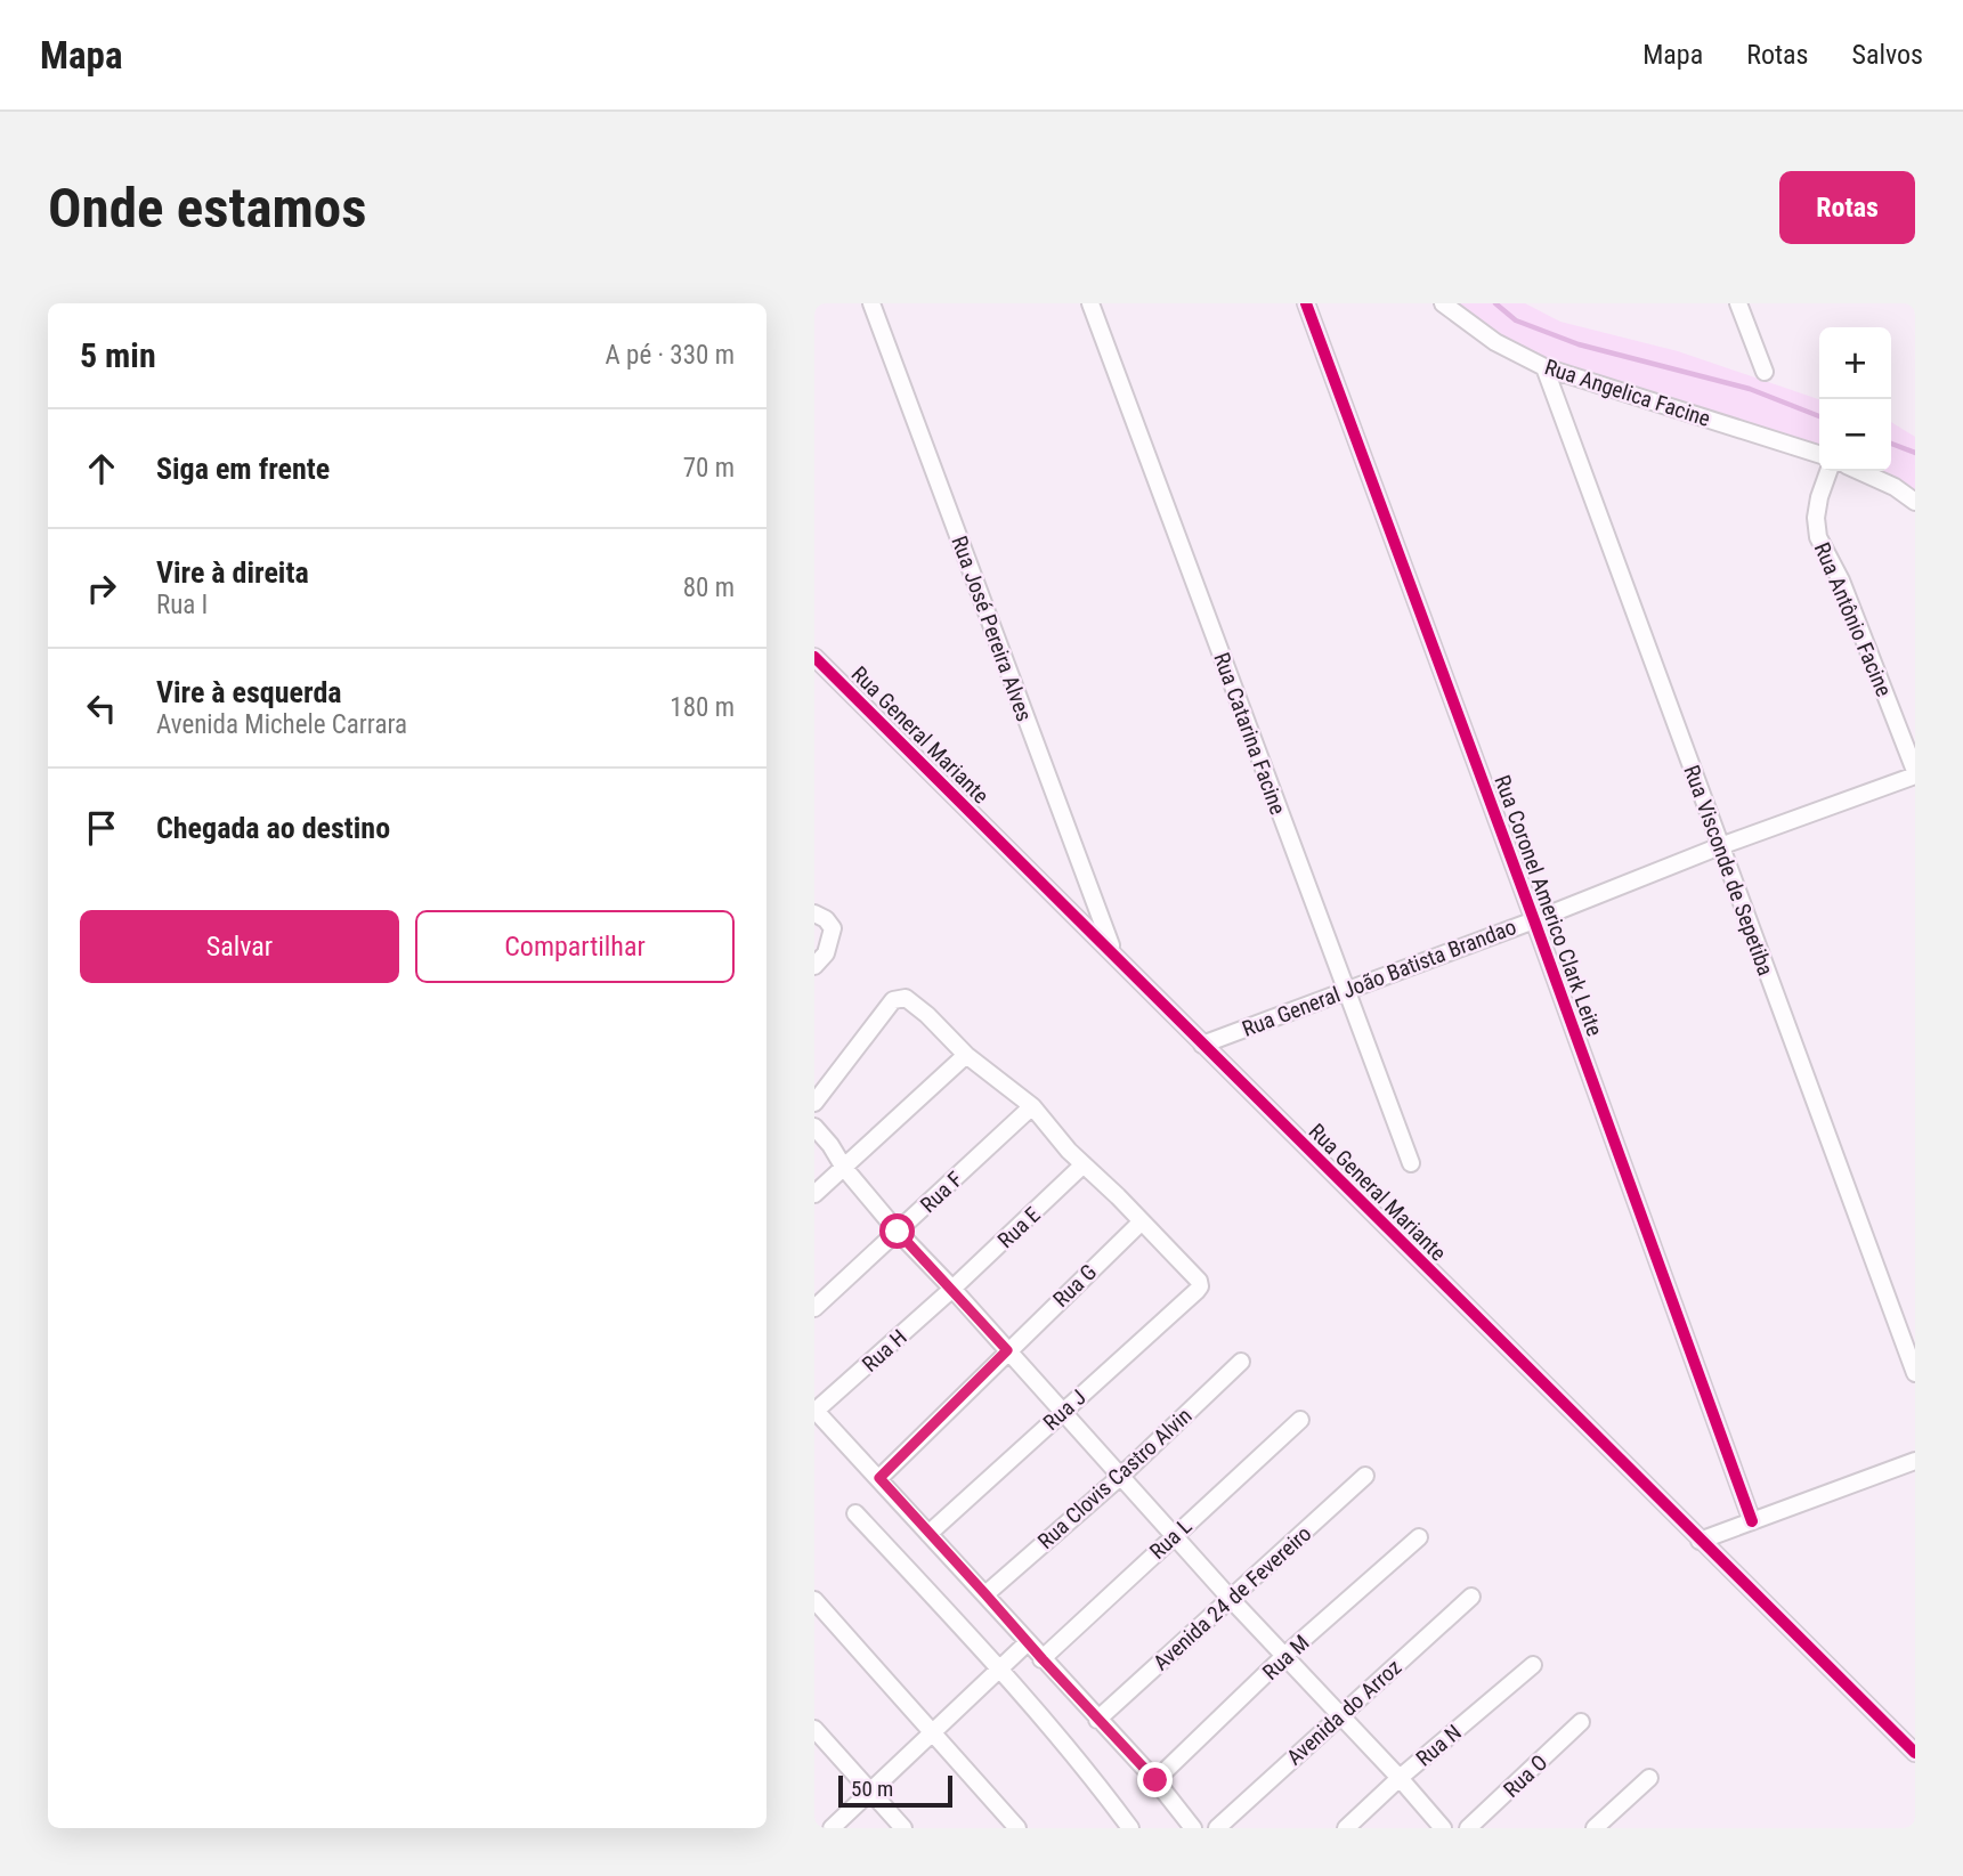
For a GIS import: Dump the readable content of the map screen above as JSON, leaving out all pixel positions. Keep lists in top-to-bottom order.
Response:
{
  "streets": {
    "street": [
      "Rua Angelica Facine",
      "Rua Antônio Facine",
      "Rua José Pereira Alves",
      "Rua Catarina Facine",
      "Rua General Mariante",
      "Rua Visconde de Sepetiba",
      "Rua Coronel Americo Clark Leite",
      "Rua General João Batista Brandao",
      "Rua F",
      "Rua E",
      "Rua G",
      "Rua H",
      "Rua J",
      "Rua Clovis Castro Alvin",
      "Rua L",
      "Avenida 24 de Fevereiro",
      "Rua M",
      "Avenida do Arroz",
      "Rua N",
      "Rua O"
    ]
  },
  "crossings": [
    ["Rua Angelica Facine", "Rua Visconde de Sepetiba"],
    ["Rua Antônio Facine", "Rua General João Batista Brandao"],
    ["Rua José Pereira Alves", "Rua General Mariante"],
    ["Rua Catarina Facine", "Rua General João Batista Brandao"],
    ["Rua General Mariante", "Rua General João Batista Brandao"],
    ["Rua Visconde de Sepetiba", "Rua General João Batista Brandao"],
    ["Rua Coronel Americo Clark Leite", "Rua General João Batista Brandao"],
    ["Rua E", "Rua H"],
    ["Rua G", "Rua J"]
  ],
  "scale_bar": "50 m",
  "page": {
    "header": "Mapa",
    "nav": ["Mapa", "Rotas", "Salvos"],
    "buttons": [
      "Rotas",
      ["Salvar", "Compartilhar"]
    ],
    "title": "Onde estamos",
    "heading": ["5 min", "A pé · 330 m"],
    "map_buttons": ["+", "−"],
    "list": [
      ["Siga em frente", "70 m"],
      ["Vire à direita", "Rua I", "80 m"],
      ["Vire à esquerda", "Avenida Michele Carrara", "180 m"],
      "Chegada ao destino"
    ],
    "scale": "50 m"
  }
}
